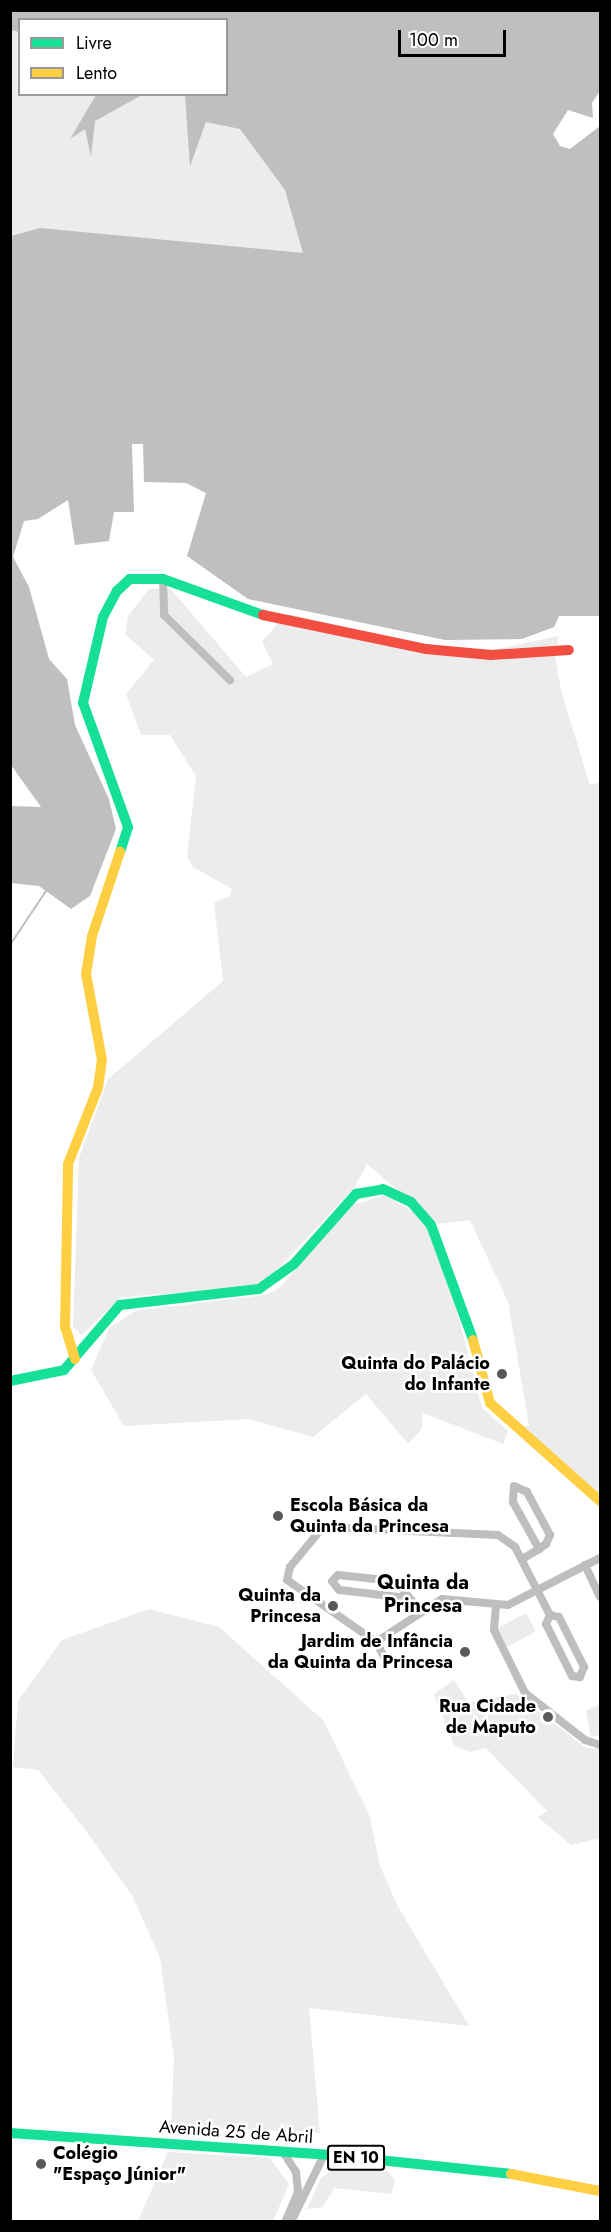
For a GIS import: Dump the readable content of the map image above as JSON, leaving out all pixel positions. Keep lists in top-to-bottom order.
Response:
{
  "streets": {
    "main road": ["Avenida 25 de Abril", "EN 10"]
  },
  "districts": ["Quinta da Princesa"],
  "places": [
    "Quinta do Palácio do Infante",
    "Escola Básica da Quinta da Princesa",
    "Quinta da Princesa",
    "Jardim de Infância da Quinta da Princesa",
    "Rua Cidade de Maputo",
    "Colégio \"Espaço Júnior\""
  ],
  "legend": ["Livre", "Lento"],
  "scale_bar": "100 m"
}
